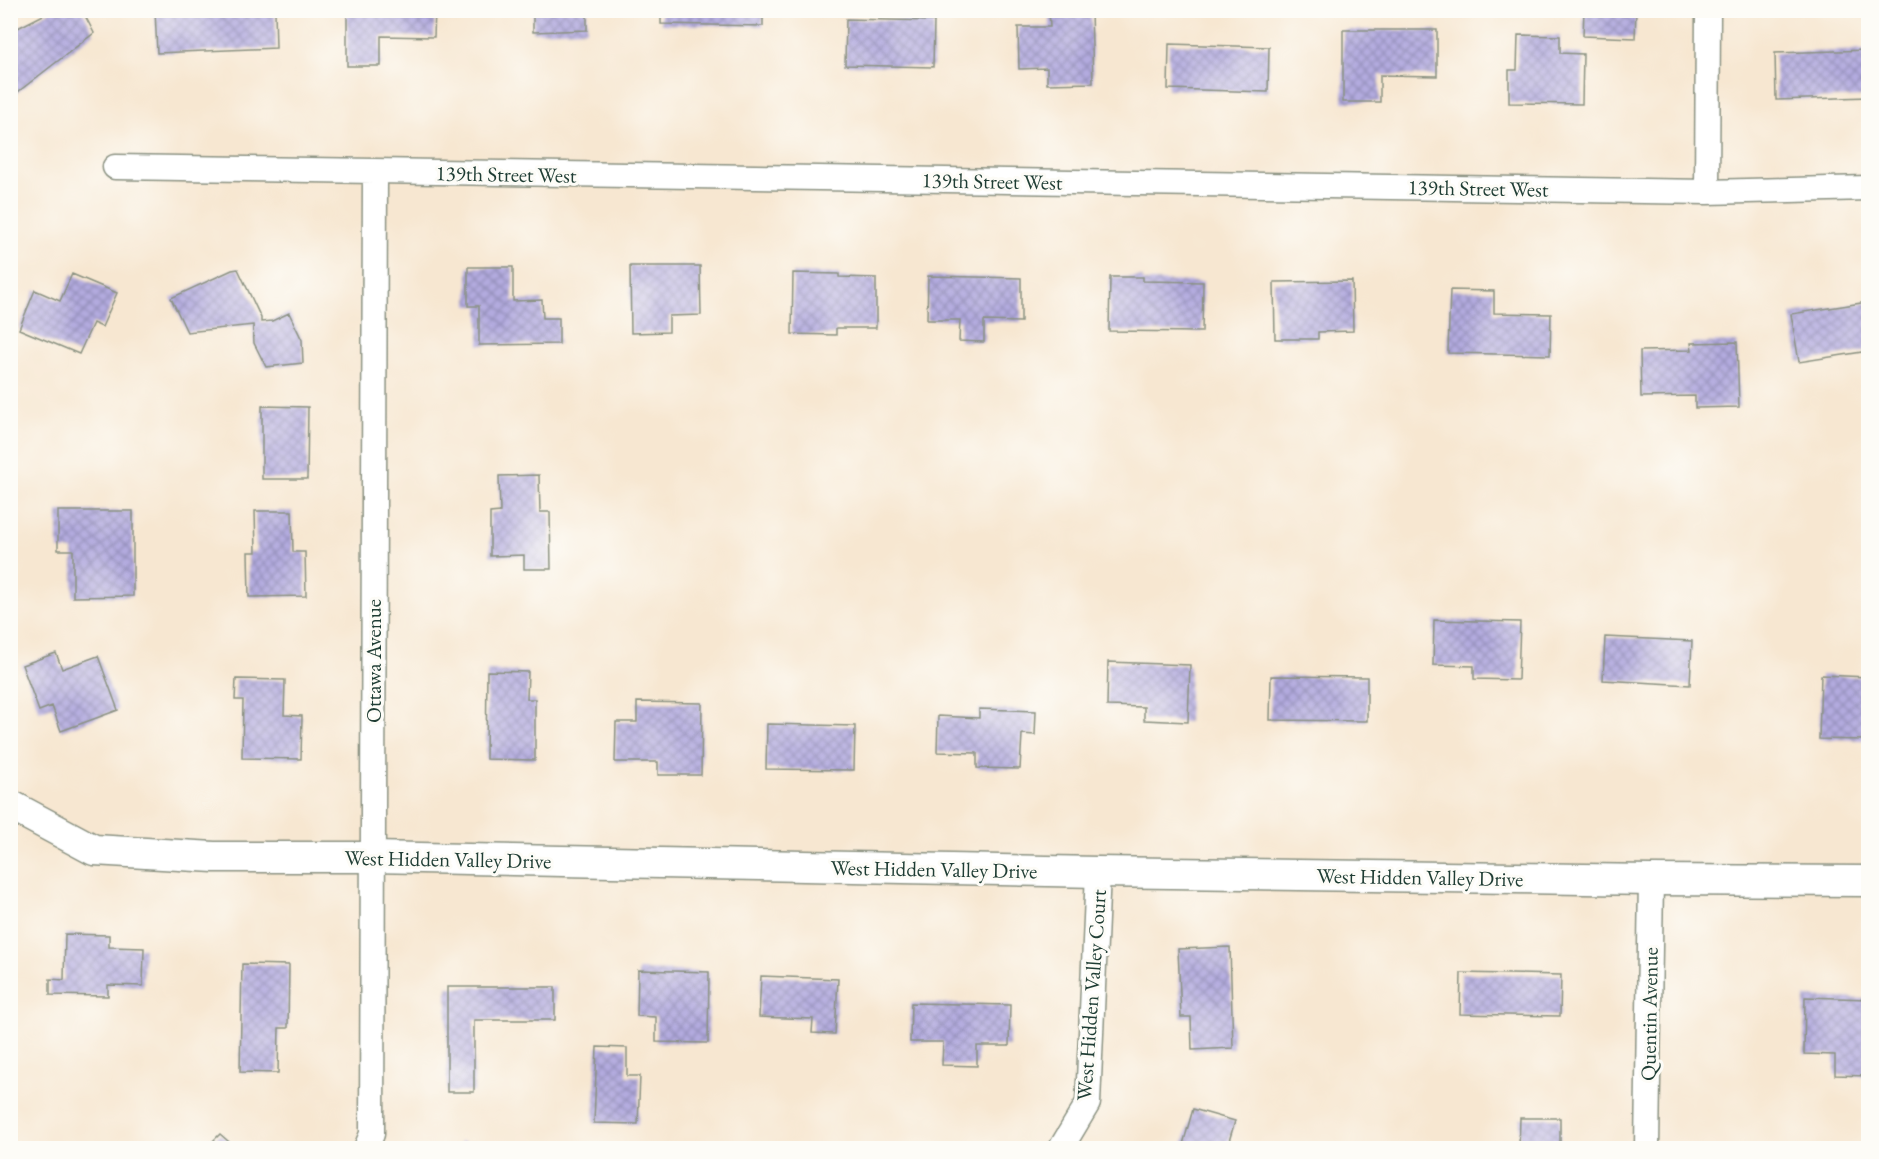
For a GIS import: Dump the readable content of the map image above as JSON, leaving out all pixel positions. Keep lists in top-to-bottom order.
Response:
{
  "streets": {
    "street": [
      "139th Street West",
      "Ottawa Avenue",
      "West Hidden Valley Drive",
      "West Hidden Valley Court",
      "Quentin Avenue"
    ]
  },
  "crossings": [
    ["139th Street West", "Ottawa Avenue"],
    ["Ottawa Avenue", "West Hidden Valley Drive"],
    ["West Hidden Valley Drive", "West Hidden Valley Court"],
    ["West Hidden Valley Drive", "Quentin Avenue"]
  ]
}
